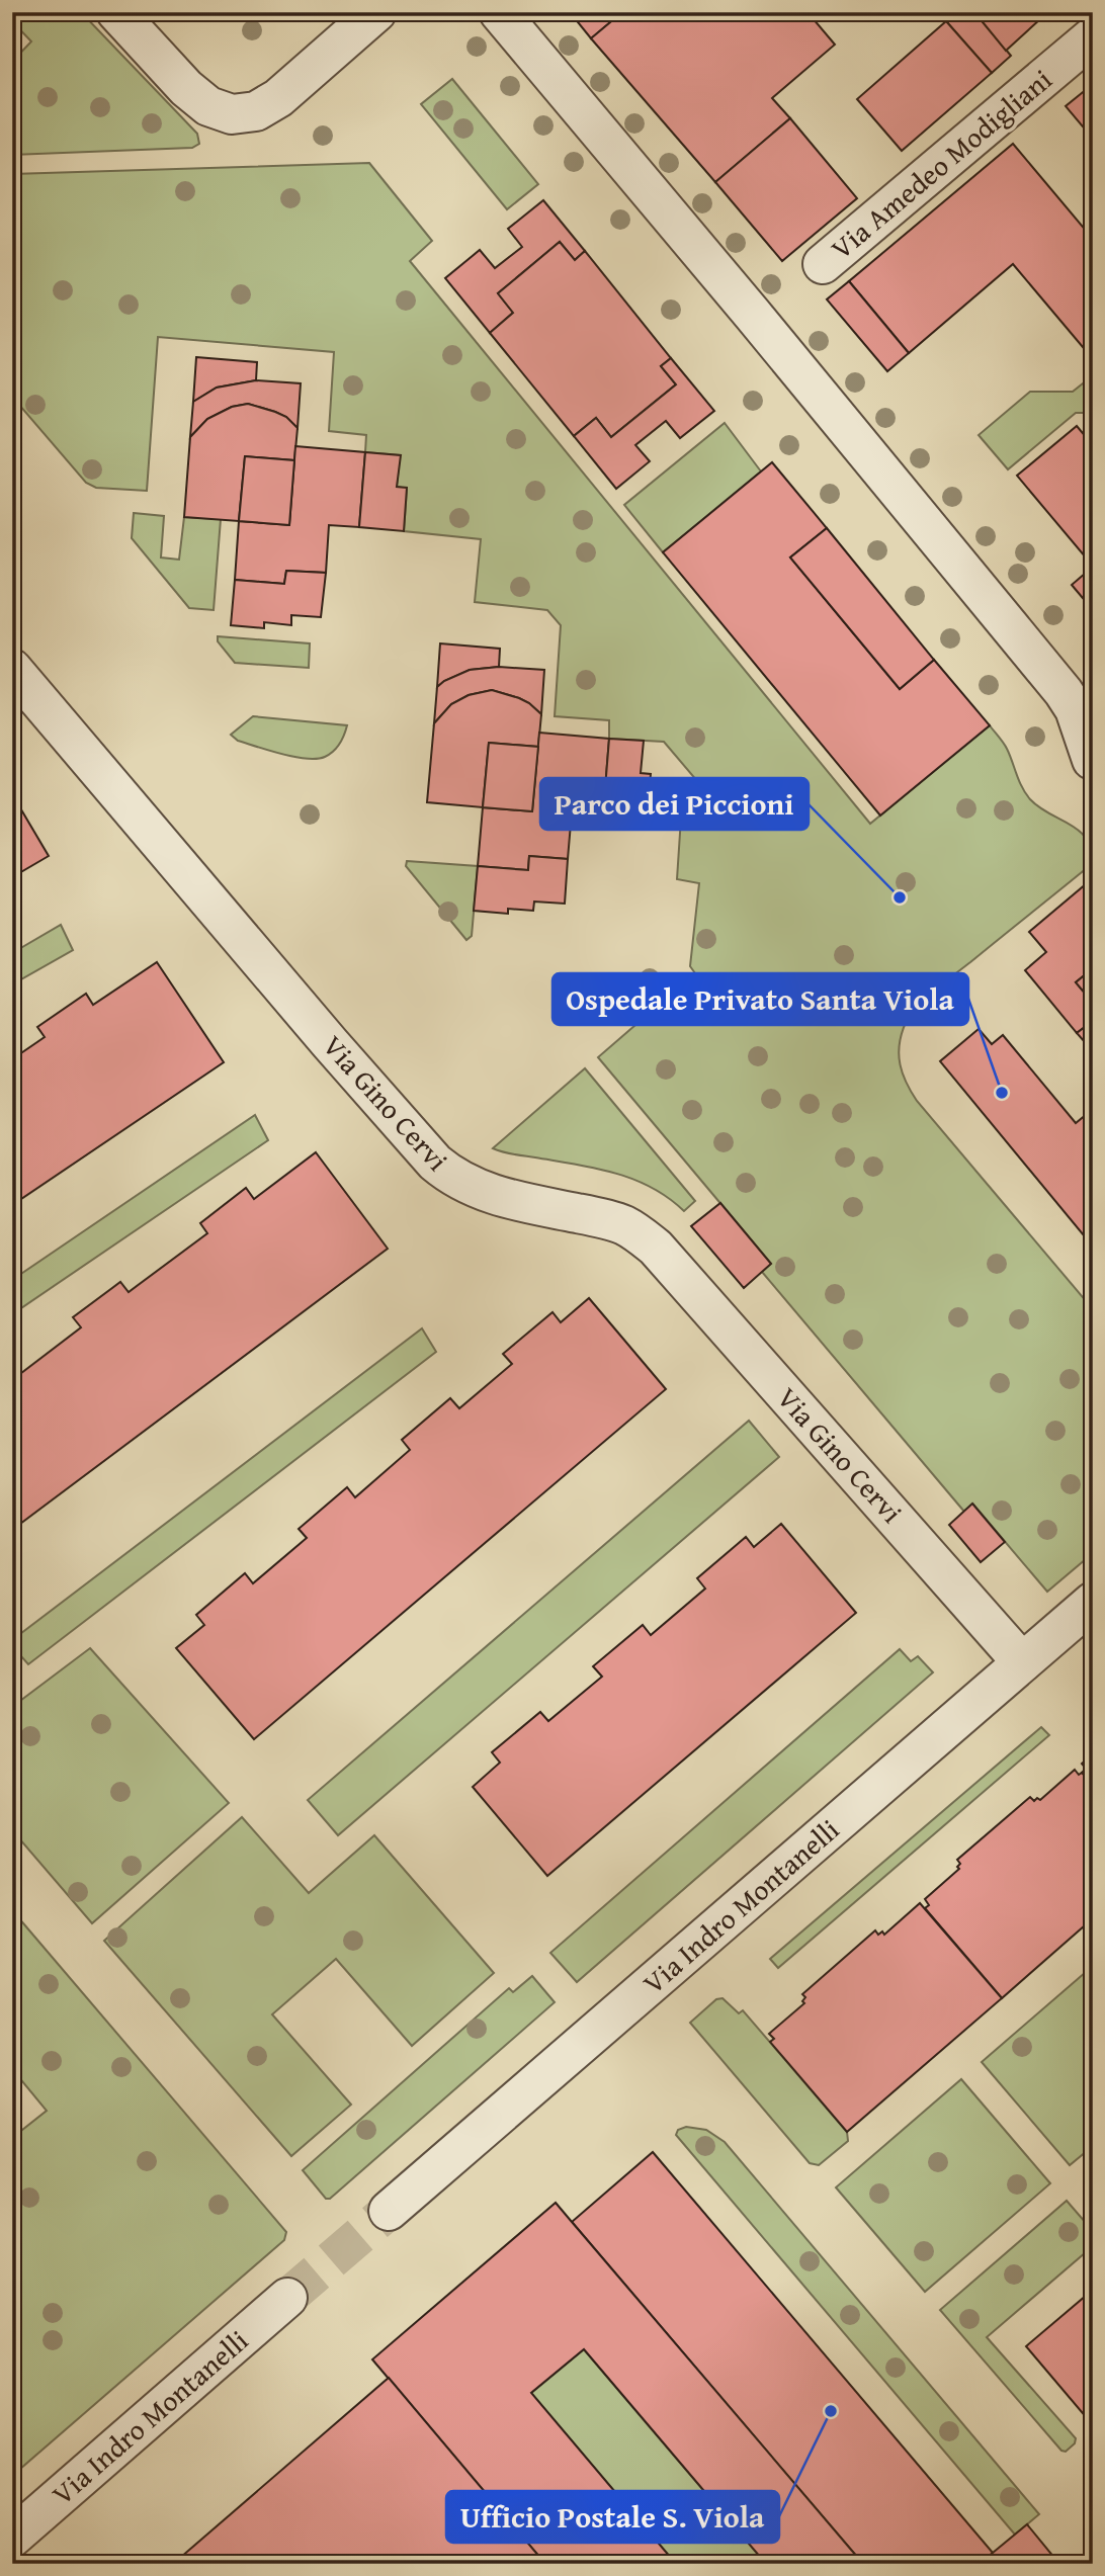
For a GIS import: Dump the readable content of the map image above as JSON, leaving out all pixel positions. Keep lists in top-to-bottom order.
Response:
{
  "streets": {
    "street": ["Via Amedeo Modigliani", "Via Gino Cervi", "Via Indro Montanelli"]
  },
  "crossings": [
    ["Via Gino Cervi", "Via Indro Montanelli"]
  ],
  "places": ["Parco dei Piccioni", "Ospedale Privato Santa Viola", "Ufficio Postale S. Viola"]
}
